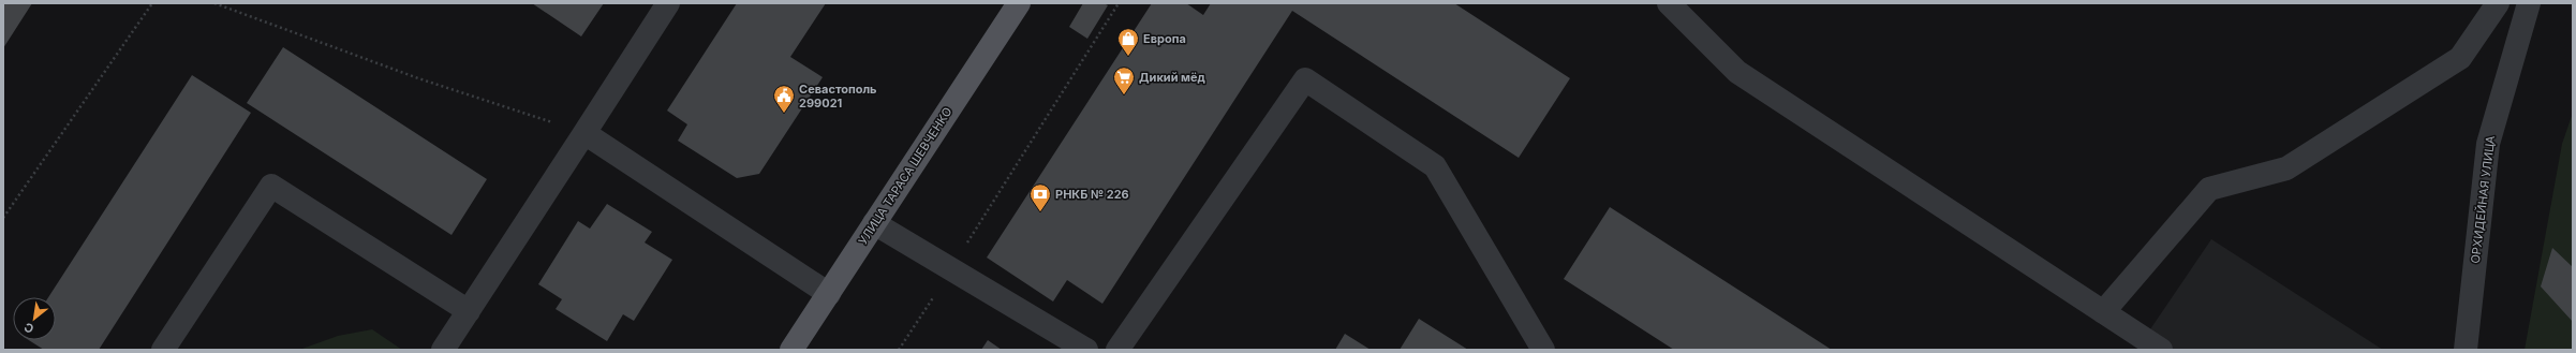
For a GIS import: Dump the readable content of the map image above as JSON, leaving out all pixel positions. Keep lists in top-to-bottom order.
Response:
{
  "streets": {
    "main road": ["УЛИЦА ТАРАСА ШЕВЧЕНКО"],
    "street": ["ОРХИДЕЙНАЯ УЛИЦА"]
  },
  "places": {
    "shop": ["Европа"],
    "supermarket": ["Дикий мёд"],
    "public building": ["Севастополь 299021"],
    "bank": ["РНКБ № 226"]
  },
  "north": "bottom left"
}
